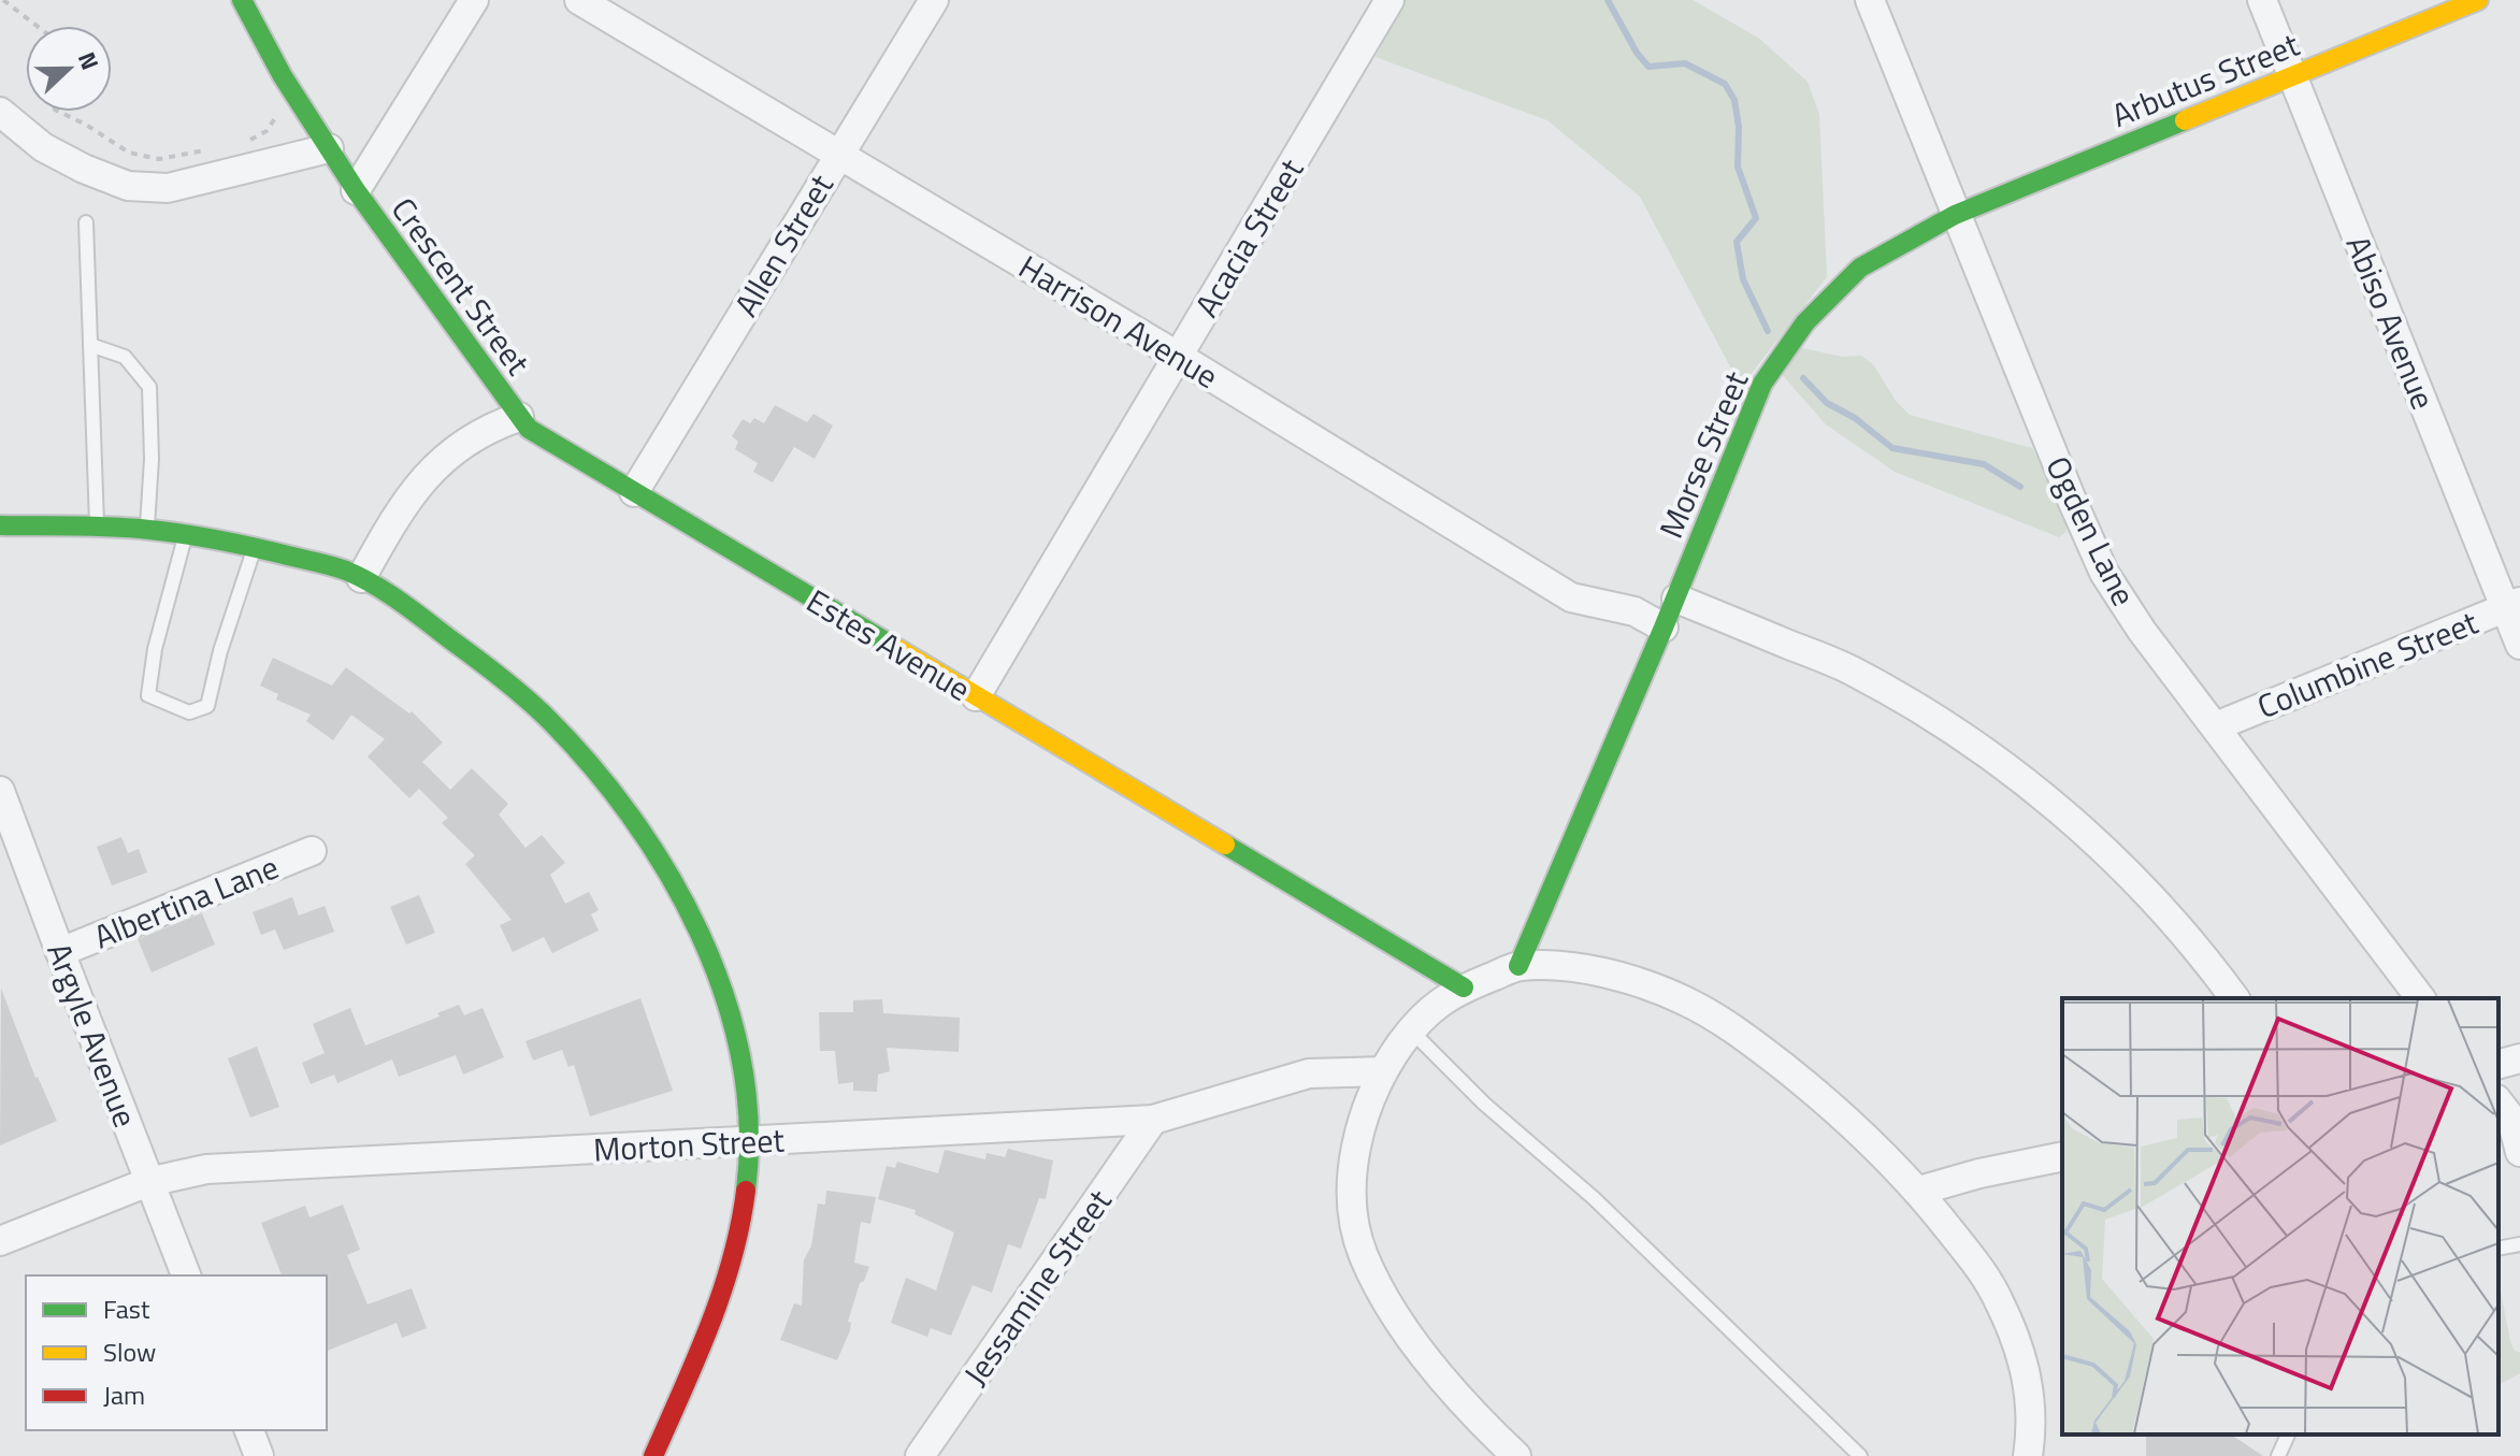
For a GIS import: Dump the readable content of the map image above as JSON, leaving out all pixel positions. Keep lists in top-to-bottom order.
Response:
{
  "streets": {
    "street": [
      "Arbutus Street",
      "Acacia Street",
      "Allen Street",
      "Crescent Street",
      "Harrison Avenue",
      "Abiso Avenue",
      "Morse Street",
      "Ogden Lane",
      "Estes Avenue",
      "Columbine Street",
      "Albertina Lane",
      "Argyle Avenue",
      "Morton Street",
      "Jessamine Street"
    ]
  },
  "crossings": [
    ["Arbutus Street", "Abiso Avenue"],
    ["Arbutus Street", "Morse Street"],
    ["Arbutus Street", "Ogden Lane"],
    ["Acacia Street", "Harrison Avenue"],
    ["Acacia Street", "Estes Avenue"],
    ["Allen Street", "Harrison Avenue"],
    ["Allen Street", "Estes Avenue"],
    ["Crescent Street", "Estes Avenue"],
    ["Harrison Avenue", "Morse Street"],
    ["Abiso Avenue", "Columbine Street"],
    ["Morse Street", "Ogden Lane"],
    ["Ogden Lane", "Columbine Street"],
    ["Albertina Lane", "Argyle Avenue"],
    ["Argyle Avenue", "Morton Street"],
    ["Morton Street", "Jessamine Street"]
  ],
  "legend": ["Fast", "Slow", "Jam"],
  "north": "right"
}
